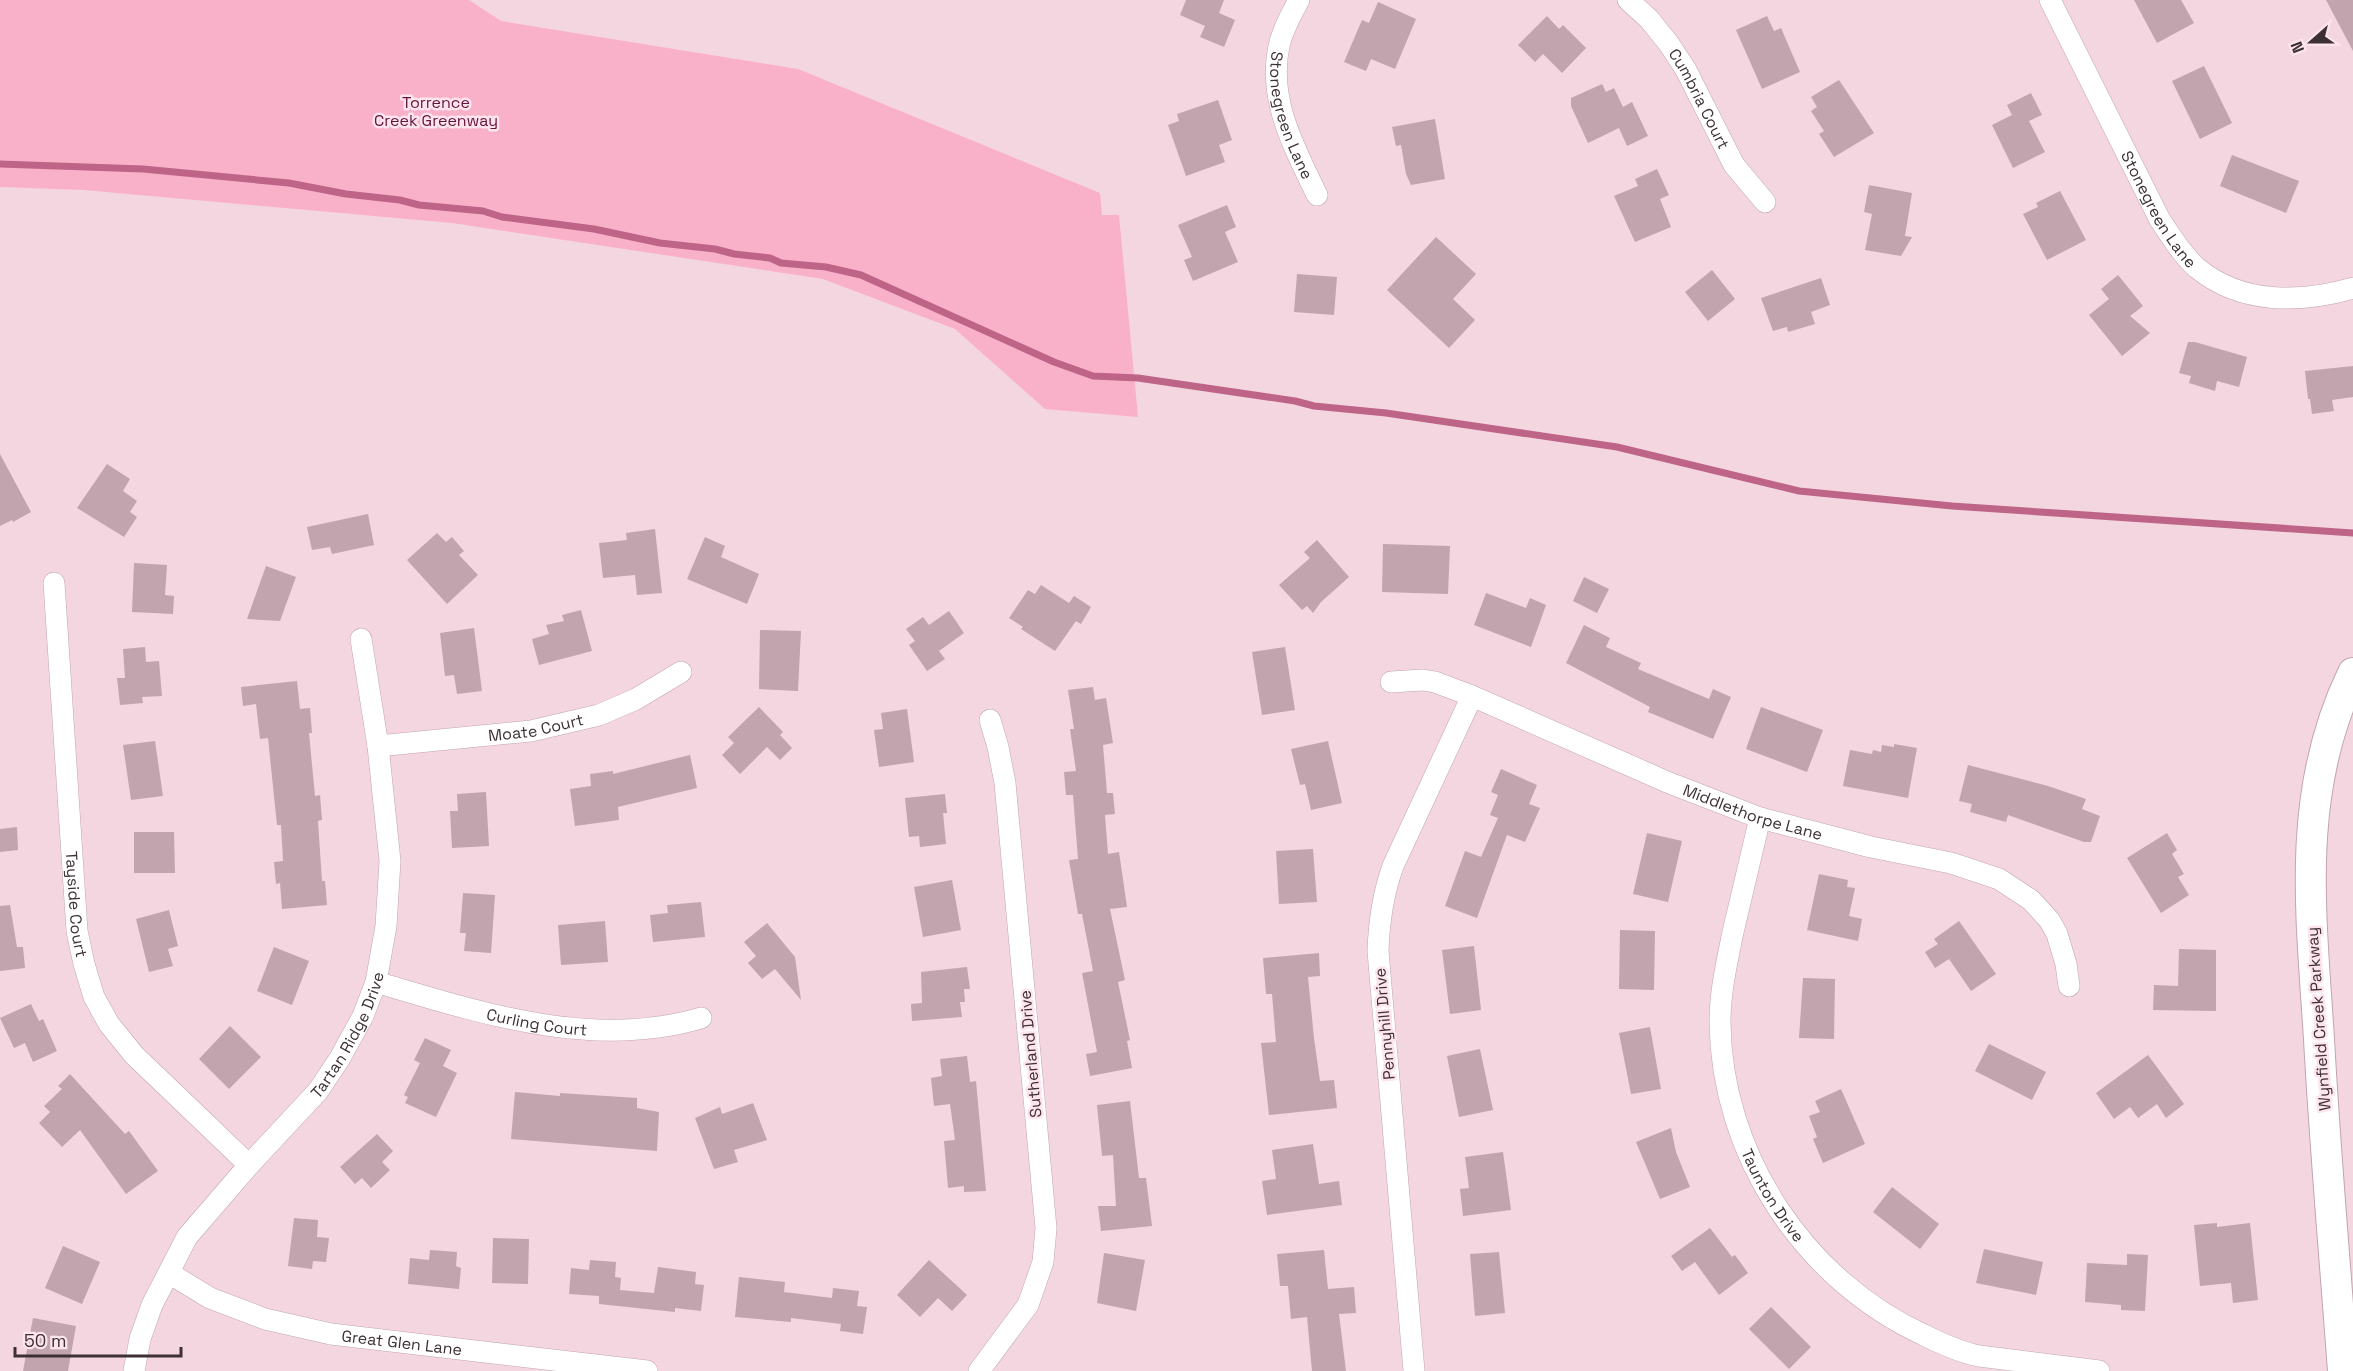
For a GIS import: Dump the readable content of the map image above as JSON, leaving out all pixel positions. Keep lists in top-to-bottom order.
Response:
{
  "streets": {
    "street": [
      "Cumbria Court",
      "Stonegreen Lane",
      "Moate Court",
      "Middlethorpe Lane",
      "Tayside Court",
      "Wynfield Creek Parkway",
      "Curling Court",
      "Pennyhill Drive",
      "Tartan Ridge Drive",
      "Sutherland Drive",
      "Taunton Drive",
      "Great Glen Lane"
    ]
  },
  "crossings": [
    ["Moate Court", "Tartan Ridge Drive"],
    ["Middlethorpe Lane", "Pennyhill Drive"],
    ["Middlethorpe Lane", "Taunton Drive"],
    ["Tayside Court", "Tartan Ridge Drive"],
    ["Curling Court", "Tartan Ridge Drive"],
    ["Tartan Ridge Drive", "Great Glen Lane"]
  ],
  "parks": ["Torrence Creek Greenway"],
  "scale_bar": "50 m",
  "north": "left"
}
